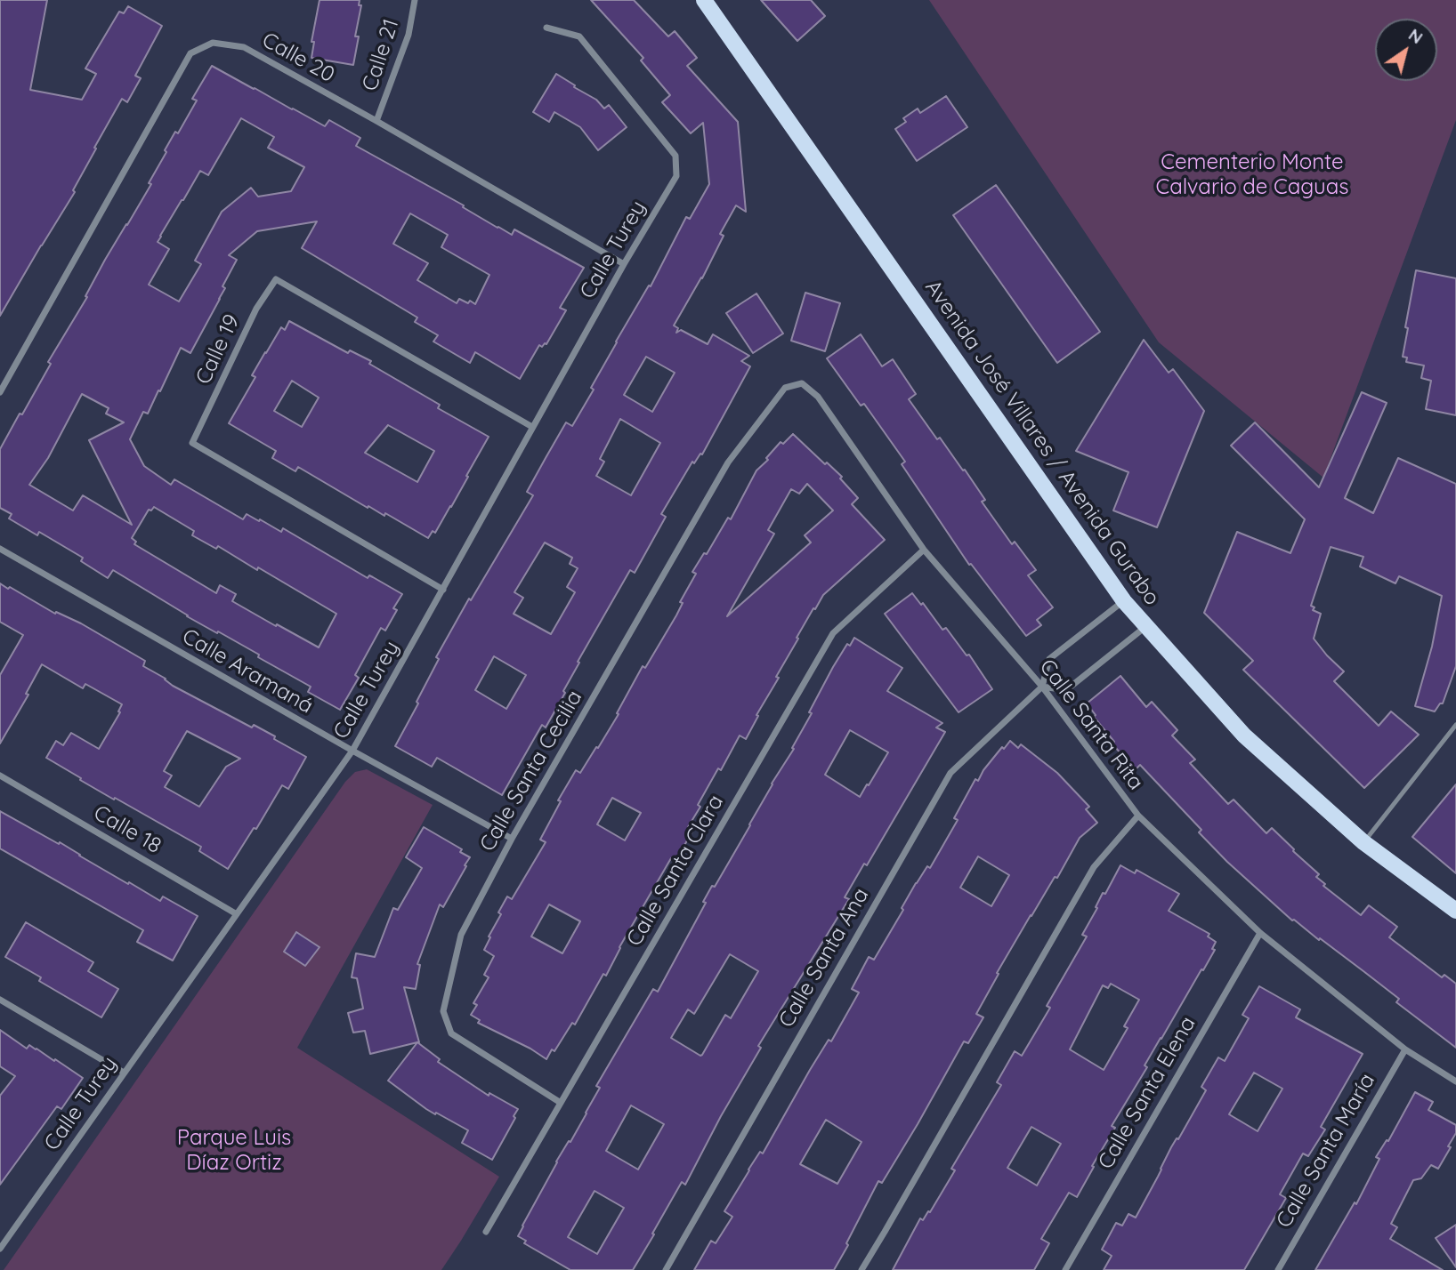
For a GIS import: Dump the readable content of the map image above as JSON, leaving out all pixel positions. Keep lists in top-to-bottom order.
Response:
{
  "streets": {
    "main road": ["Avenida José Villares / Avenida Gurabo"],
    "street": [
      "Calle 21",
      "Calle 20",
      "Calle Turey",
      "Calle 19",
      "Calle Aramaná",
      "Calle Santa Rita",
      "Calle Santa Cecilia",
      "Calle 18",
      "Calle Santa Clara",
      "Calle Santa Ana",
      "Calle Santa Elena",
      "Calle Santa María"
    ]
  },
  "crossings": [
    ["Calle 21", "Calle 20"],
    ["Calle 20", "Calle Turey"],
    ["Calle Turey", "Calle 19"],
    ["Calle Turey", "Calle Aramaná"],
    ["Calle Turey", "Calle 18"],
    ["Avenida José Villares / Avenida Gurabo", "Calle Santa Ana"],
    ["Calle Aramaná", "Calle Santa Cecilia"],
    ["Calle Santa Rita", "Calle Santa Cecilia"],
    ["Calle Santa Rita", "Calle Santa Clara"],
    ["Calle Santa Rita", "Calle Santa Ana"],
    ["Calle Santa Rita", "Calle Santa Elena"],
    ["Calle Santa Rita", "Calle Santa María"],
    ["Calle Santa Cecilia", "Calle Santa Clara"]
  ],
  "parks": ["Cementerio Monte Calvario de Caguas", "Parque Luis Díaz Ortiz"],
  "north": "top right"
}
